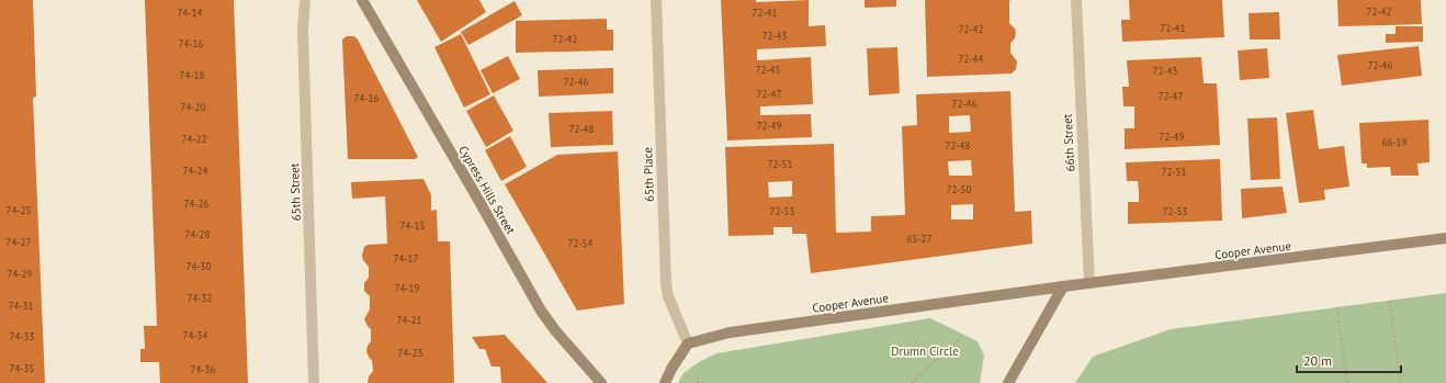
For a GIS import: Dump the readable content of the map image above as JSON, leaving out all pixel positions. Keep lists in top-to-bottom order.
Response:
{
  "streets": {
    "main road": ["Cypress Hills Street", "Cooper Avenue"],
    "street": ["66th Street", "65th Place", "65th Street"]
  },
  "crossings": [
    ["66th Street", "Cooper Avenue"],
    ["65th Place", "Cooper Avenue"]
  ],
  "parks": ["Drumn Circle"],
  "house_numbers": [
    "72-42",
    "74-14",
    "72-41",
    "72-41",
    "72-42",
    "72-43",
    "72-42",
    "74-16",
    "72-44",
    "72-46",
    "72-45",
    "72-43",
    "74-18",
    "72-46",
    "72-47",
    "72-47",
    "74-16",
    "72-46",
    "74-20",
    "72-49",
    "72-48",
    "72-49",
    "74-22",
    "66-19",
    "72-48",
    "72-51",
    "74-24",
    "72-51",
    "72-50",
    "74-26",
    "74-25",
    "72-53",
    "72-53",
    "74-15",
    "74-28",
    "65-27",
    "74-27",
    "72-54",
    "74-17",
    "74-30",
    "74-29",
    "74-19",
    "74-32",
    "74-31",
    "74-21",
    "74-34",
    "74-33",
    "74-23",
    "74-35",
    "74-36"
  ],
  "scale_bar": "20 m"
}
